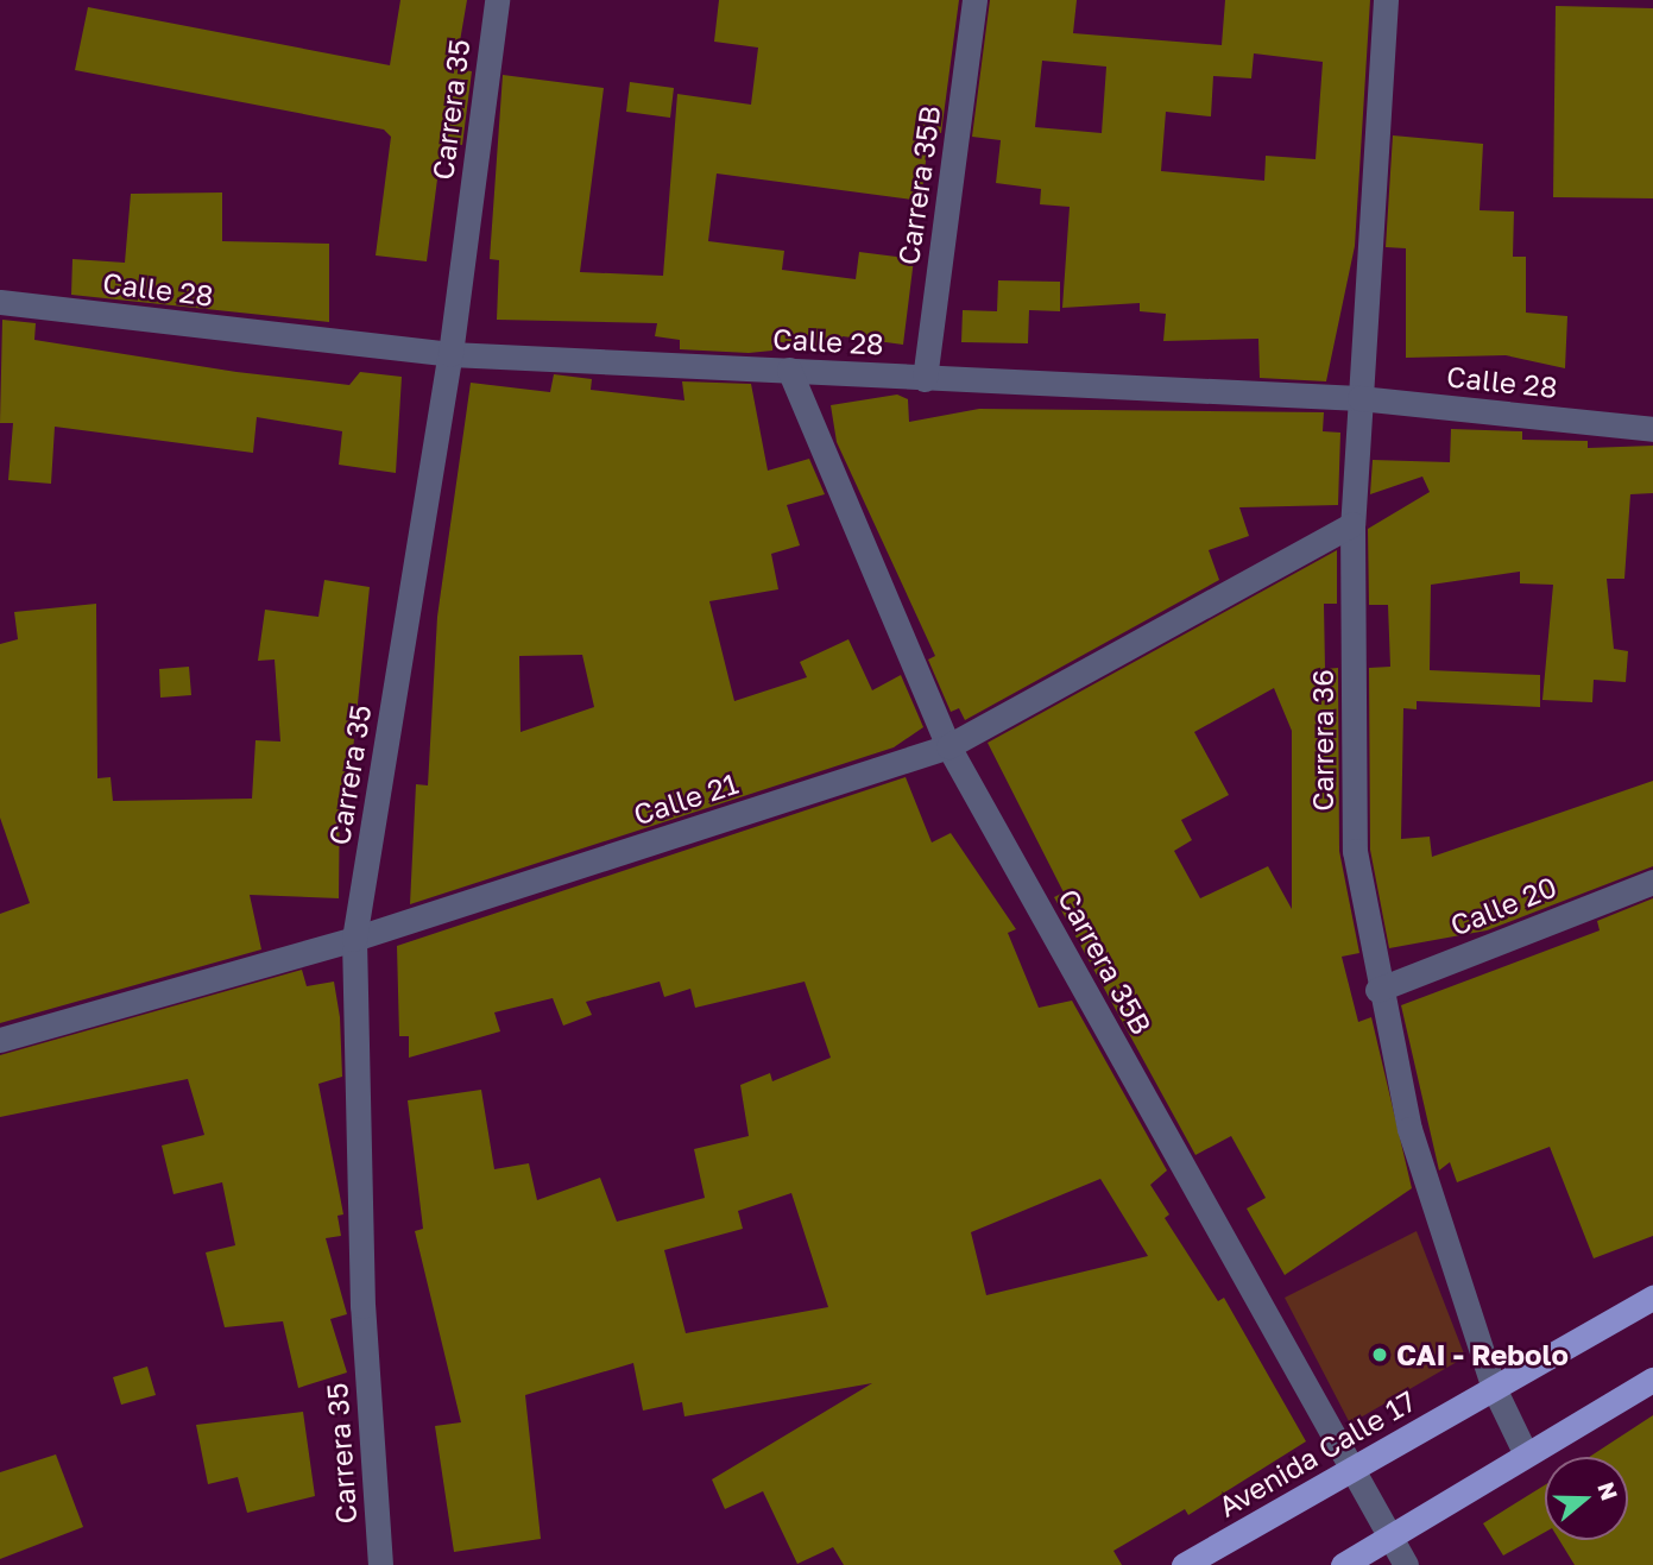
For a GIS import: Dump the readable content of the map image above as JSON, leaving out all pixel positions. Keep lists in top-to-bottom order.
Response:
{
  "streets": {
    "main road": ["Avenida Calle 17"],
    "street": [
      "Carrera 35",
      "Carrera 35B",
      "Calle 28",
      "Carrera 36",
      "Calle 21",
      "Calle 20"
    ]
  },
  "crossings": [
    ["Carrera 35", "Calle 28"],
    ["Carrera 35", "Calle 21"],
    ["Carrera 35B", "Calle 28"],
    ["Carrera 35B", "Calle 21"],
    ["Carrera 35B", "Avenida Calle 17"],
    ["Calle 28", "Carrera 36"],
    ["Carrera 36", "Calle 21"],
    ["Carrera 36", "Calle 20"],
    ["Carrera 36", "Avenida Calle 17"]
  ],
  "places": ["CAI - Rebolo"],
  "north": "right"
}
